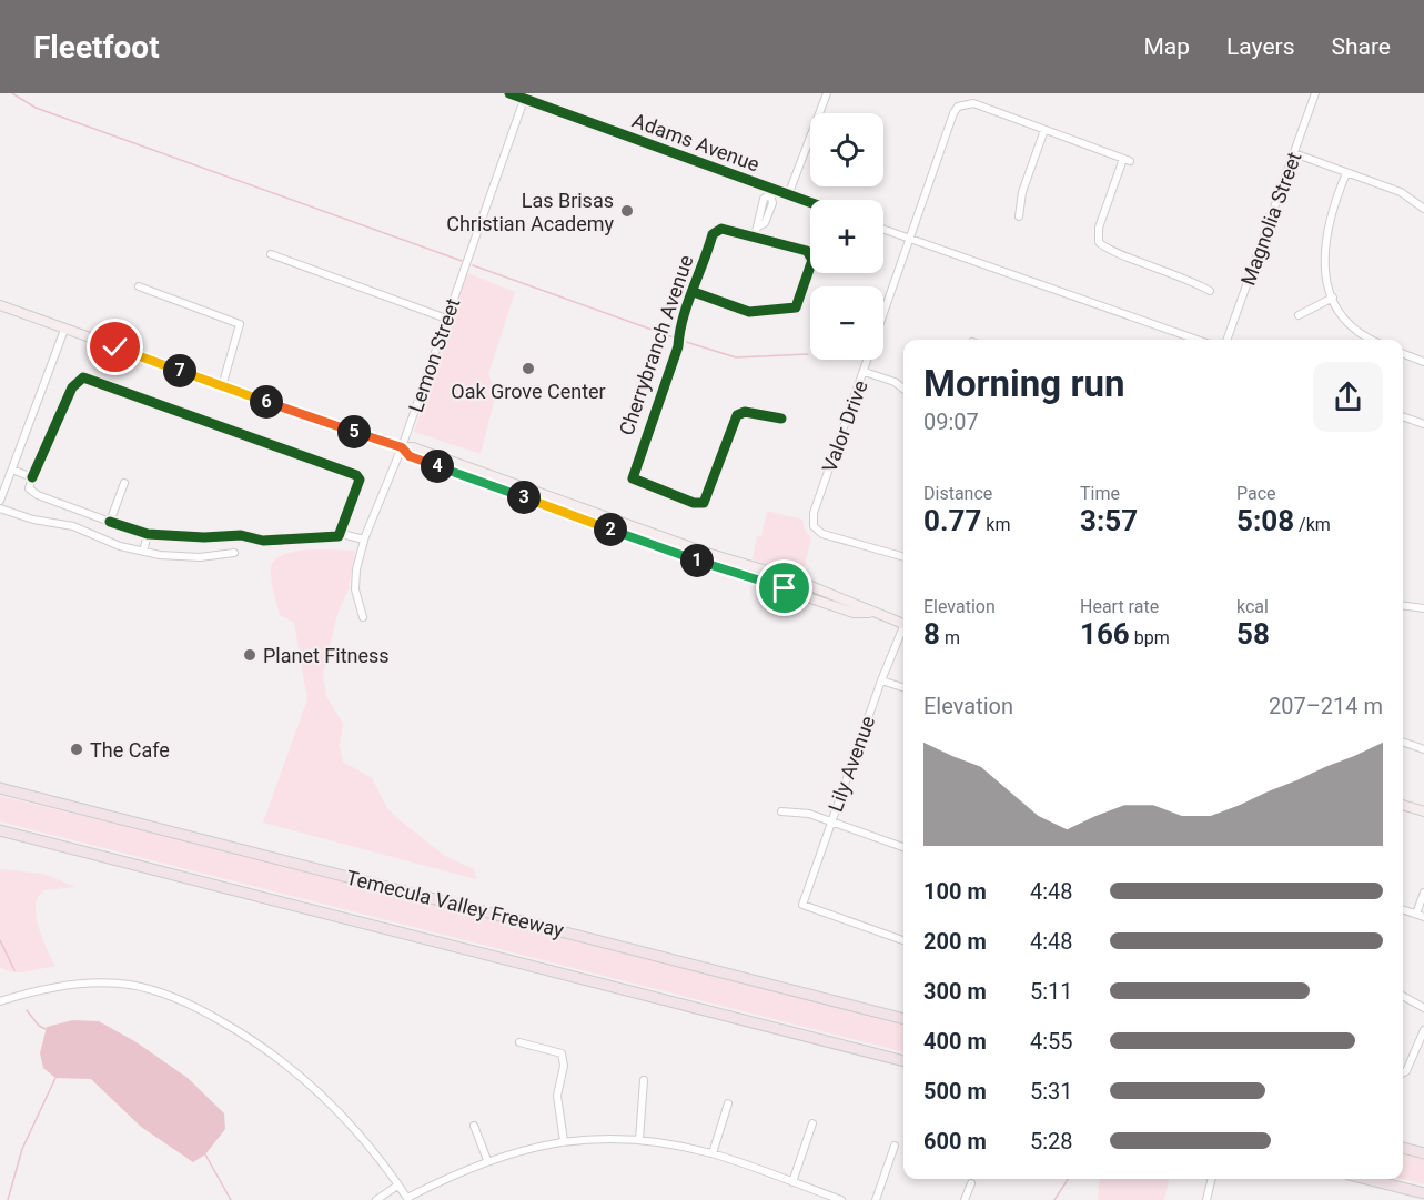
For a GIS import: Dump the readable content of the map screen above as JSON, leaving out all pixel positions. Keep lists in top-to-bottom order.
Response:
{
  "streets": {
    "highway": ["Temecula Valley Freeway"],
    "street": [
      "Adams Avenue",
      "Magnolia Street",
      "Cherrybranch Avenue",
      "Lemon Street",
      "Valor Drive",
      "Lily Avenue"
    ]
  },
  "crossings": [
    ["Adams Avenue", "Lemon Street"]
  ],
  "places": [
    "Las Brisas Christian Academy",
    "Oak Grove Center",
    "Planet Fitness",
    "The Cafe"
  ],
  "page": {
    "header": "Fleetfoot",
    "nav": ["Map", "Layers", "Share"],
    "map_buttons": ["+", "−"],
    "heading": ["Morning run", "09:07"],
    "pins": [
      "7",
      "6",
      "5",
      "4",
      "3",
      "2",
      "1"
    ],
    "stats": [
      ["Distance", "0.77 km"],
      ["Time", "3:57"],
      ["Pace", "5:08 /km"],
      ["Elevation", "8 m"],
      ["Heart rate", "166 bpm"],
      ["kcal", "58"]
    ],
    "chart": ["Elevation", "207–214 m"],
    "list": [
      {
        "name": "100 m",
        "note": "4:48"
      },
      {
        "name": "200 m",
        "note": "4:48"
      },
      {
        "name": "300 m",
        "note": "5:11"
      },
      {
        "name": "400 m",
        "note": "4:55"
      },
      {
        "name": "500 m",
        "note": "5:31"
      },
      {
        "name": "600 m",
        "note": "5:28"
      }
    ]
  }
}
